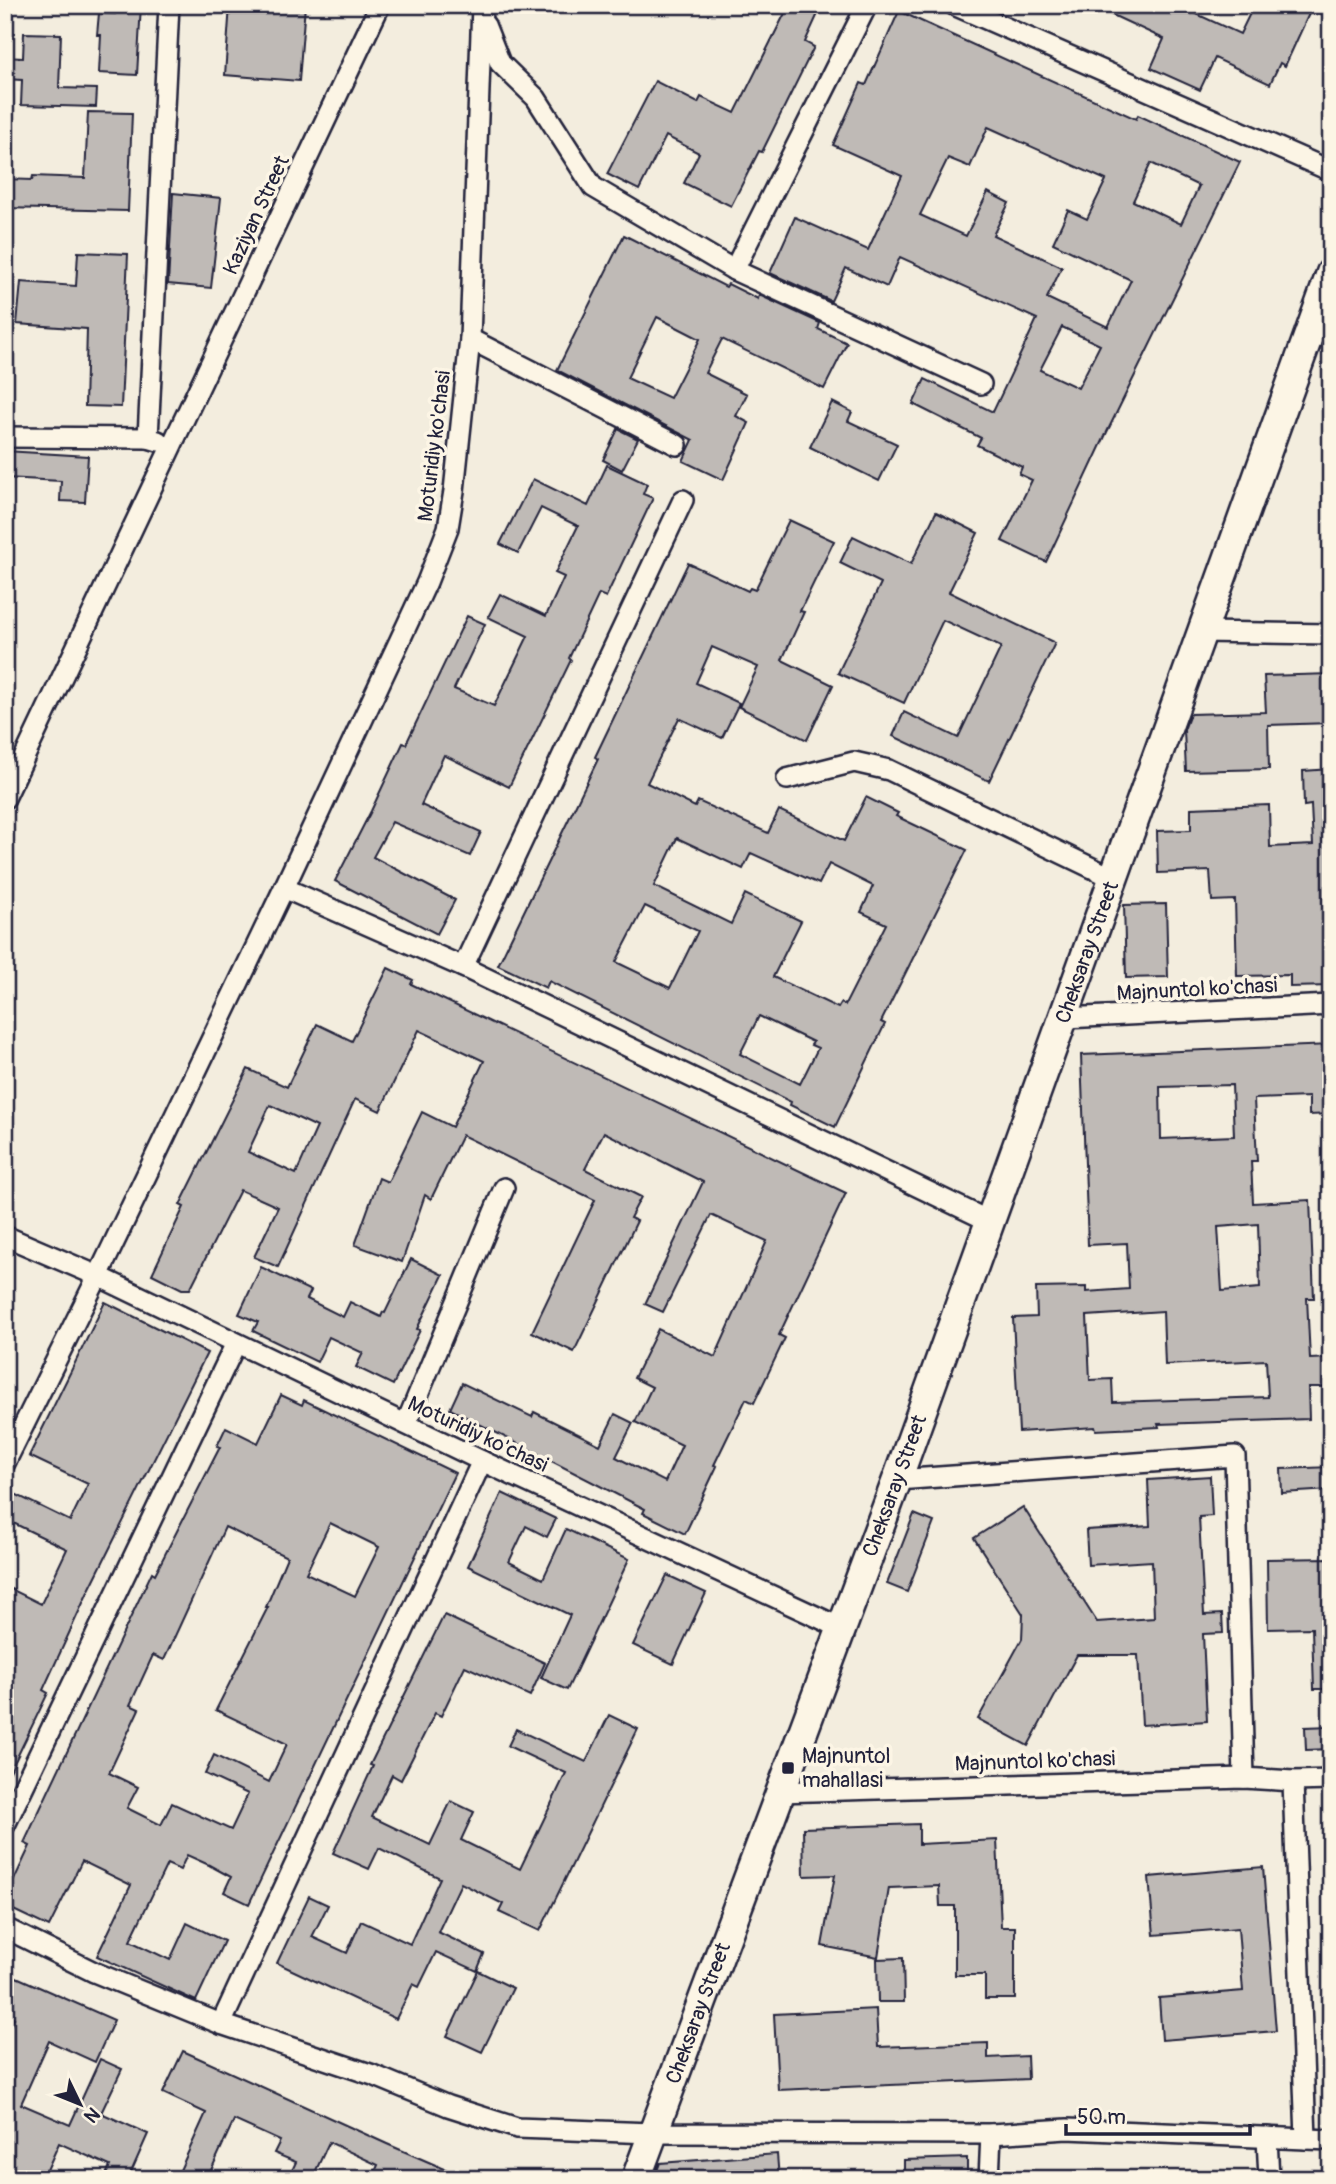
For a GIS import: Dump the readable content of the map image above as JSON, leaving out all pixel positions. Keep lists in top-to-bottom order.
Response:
{
  "streets": {
    "street": [
      "Kaziyan Street",
      "Moturidiy ko'chasi",
      "Cheksaray Street",
      "Majnuntol ko'chasi"
    ]
  },
  "crossings": [
    ["Moturidiy ko'chasi", "Cheksaray Street"],
    ["Cheksaray Street", "Majnuntol ko'chasi"]
  ],
  "places": {
    "transit": ["Majnuntol mahallasi"]
  },
  "scale_bar": "50 m",
  "north": "bottom right"
}
